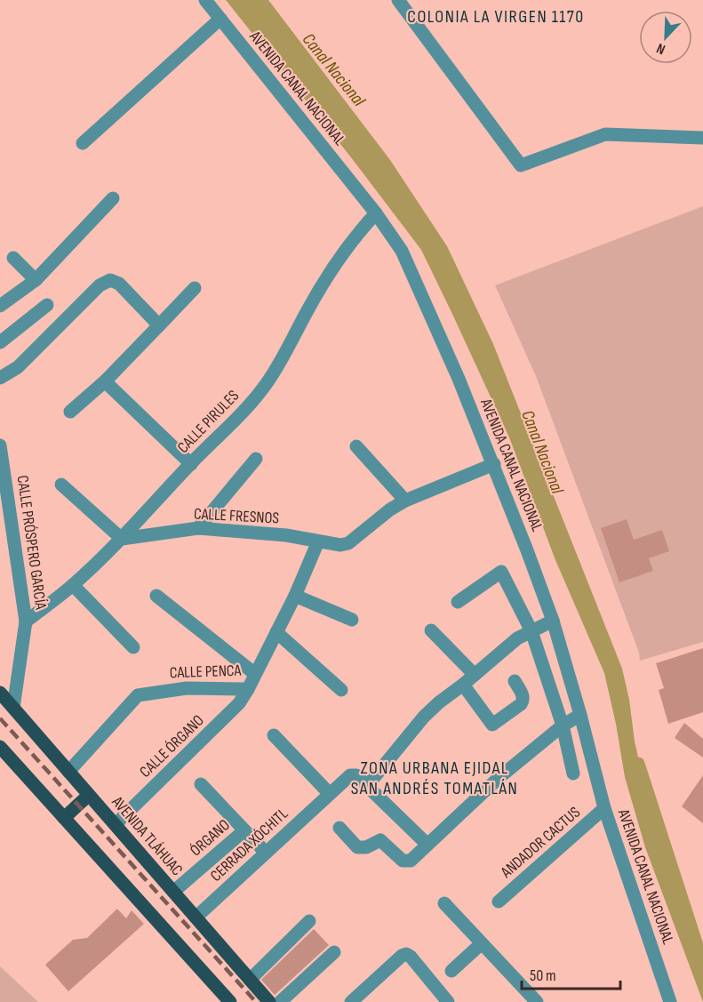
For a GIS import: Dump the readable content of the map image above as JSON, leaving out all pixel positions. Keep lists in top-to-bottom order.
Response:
{
  "streets": {
    "main road": ["AVENIDA TLÁHUAC"],
    "street": [
      "AVENIDA CANAL NACIONAL",
      "CALLE PIRULES",
      "CALLE FRESNOS",
      "CALLE PRÓSPERO GARCÍA",
      "CALLE PENCA",
      "CALLE ÓRGANO",
      "ÓRGANO",
      "ANDADOR CACTUS",
      "CERRADA XÓCHITL"
    ]
  },
  "crossings": [
    ["AVENIDA CANAL NACIONAL", "CALLE PIRULES"],
    ["AVENIDA CANAL NACIONAL", "CALLE FRESNOS"],
    ["AVENIDA CANAL NACIONAL", "ANDADOR CACTUS"],
    ["CALLE PIRULES", "CALLE FRESNOS"],
    ["CALLE PIRULES", "CALLE PRÓSPERO GARCÍA"],
    ["CALLE FRESNOS", "CALLE PENCA"],
    ["CALLE PRÓSPERO GARCÍA", "AVENIDA TLÁHUAC"],
    ["CALLE PENCA", "CALLE ÓRGANO"],
    ["CALLE PENCA", "AVENIDA TLÁHUAC"],
    ["CALLE ÓRGANO", "AVENIDA TLÁHUAC"],
    ["AVENIDA TLÁHUAC", "ÓRGANO"],
    ["AVENIDA TLÁHUAC", "CERRADA XÓCHITL"]
  ],
  "districts": ["COLONIA LA VIRGEN 1170", "ZONA URBANA EJIDAL SAN ANDRÉS TOMATLÁN"],
  "water": ["Canal Nacional"],
  "scale_bar": "50 m",
  "north": "bottom left"
}
